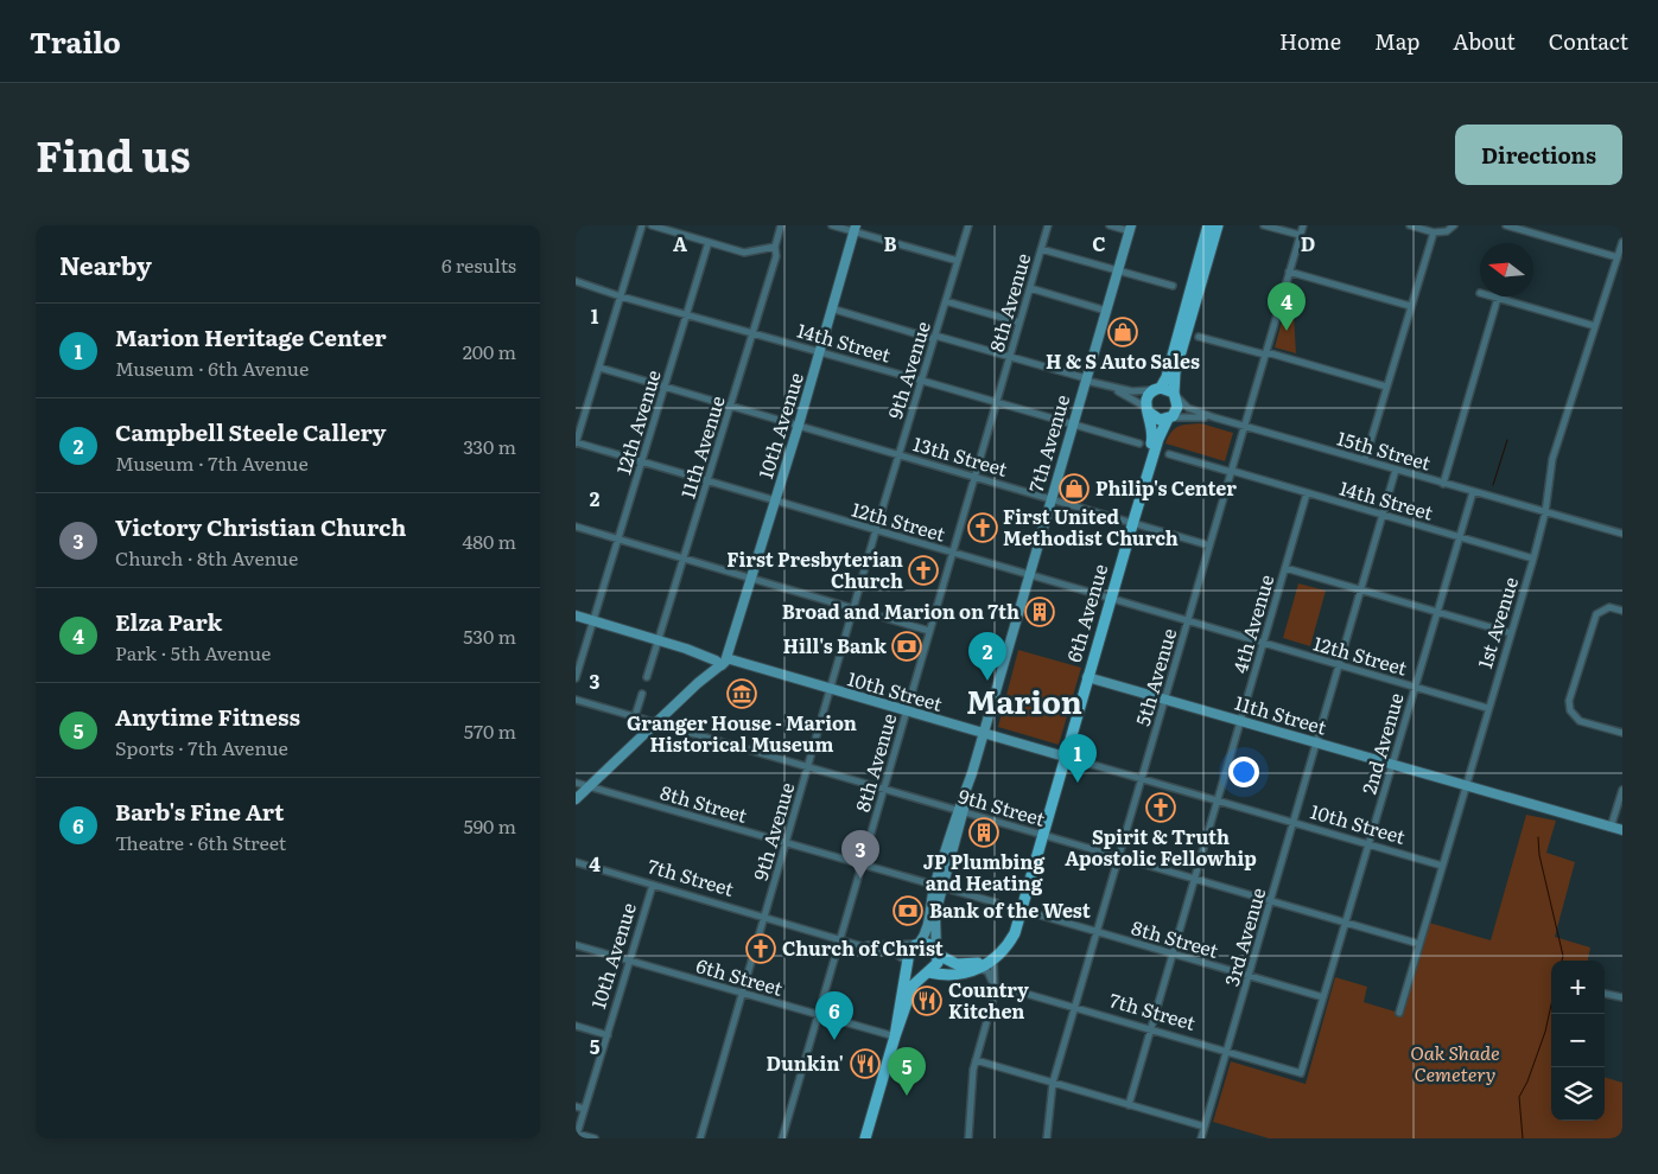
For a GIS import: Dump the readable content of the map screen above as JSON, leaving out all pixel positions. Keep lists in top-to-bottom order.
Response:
{
  "streets": {
    "main road": ["6th Avenue"],
    "street": [
      "8th Avenue",
      "14th Street",
      "9th Avenue",
      "12th Avenue",
      "10th Avenue",
      "7th Avenue",
      "11th Avenue",
      "15th Street",
      "13th Street",
      "12th Street",
      "1st Avenue",
      "4th Avenue",
      "5th Avenue",
      "10th Street",
      "11th Street",
      "2nd Avenue",
      "8th Street",
      "9th Street",
      "7th Street",
      "3rd Avenue",
      "6th Street"
    ]
  },
  "crossings": [
    ["8th Avenue", "14th Street"],
    ["8th Avenue", "13th Street"],
    ["8th Avenue", "12th Street"],
    ["8th Avenue", "10th Street"],
    ["8th Avenue", "8th Street"],
    ["8th Avenue", "9th Street"],
    ["8th Avenue", "7th Street"],
    ["8th Avenue", "6th Street"],
    ["14th Street", "9th Avenue"],
    ["14th Street", "12th Avenue"],
    ["14th Street", "10th Avenue"],
    ["14th Street", "7th Avenue"],
    ["14th Street", "11th Avenue"],
    ["14th Street", "1st Avenue"],
    ["14th Street", "4th Avenue"],
    ["14th Street", "5th Avenue"],
    ["14th Street", "2nd Avenue"],
    ["14th Street", "3rd Avenue"],
    ["9th Avenue", "13th Street"],
    ["9th Avenue", "12th Street"],
    ["9th Avenue", "10th Street"],
    ["9th Avenue", "8th Street"],
    ["9th Avenue", "9th Street"],
    ["9th Avenue", "7th Street"],
    ["9th Avenue", "6th Street"],
    ["12th Avenue", "13th Street"],
    ["12th Avenue", "12th Street"],
    ["12th Avenue", "10th Street"],
    ["10th Avenue", "13th Street"],
    ["10th Avenue", "12th Street"],
    ["10th Avenue", "10th Street"],
    ["10th Avenue", "8th Street"],
    ["10th Avenue", "9th Street"],
    ["10th Avenue", "7th Street"],
    ["10th Avenue", "6th Street"],
    ["7th Avenue", "13th Street"],
    ["7th Avenue", "12th Street"],
    ["7th Avenue", "10th Street"],
    ["7th Avenue", "8th Street"],
    ["7th Avenue", "9th Street"],
    ["7th Avenue", "7th Street"],
    ["11th Avenue", "13th Street"],
    ["11th Avenue", "12th Street"],
    ["11th Avenue", "10th Street"],
    ["15th Street", "6th Avenue"],
    ["15th Street", "1st Avenue"],
    ["15th Street", "5th Avenue"],
    ["15th Street", "2nd Avenue"],
    ["15th Street", "3rd Avenue"],
    ["13th Street", "6th Avenue"],
    ["13th Street", "5th Avenue"],
    ["12th Street", "6th Avenue"],
    ["12th Street", "1st Avenue"],
    ["12th Street", "4th Avenue"],
    ["12th Street", "5th Avenue"],
    ["12th Street", "2nd Avenue"],
    ["12th Street", "3rd Avenue"],
    ["6th Avenue", "10th Street"],
    ["6th Avenue", "11th Street"],
    ["6th Avenue", "8th Street"],
    ["6th Avenue", "9th Street"],
    ["1st Avenue", "10th Street"],
    ["1st Avenue", "11th Street"],
    ["1st Avenue", "9th Street"],
    ["4th Avenue", "10th Street"],
    ["4th Avenue", "11th Street"],
    ["4th Avenue", "8th Street"],
    ["4th Avenue", "9th Street"],
    ["4th Avenue", "7th Street"],
    ["5th Avenue", "10th Street"],
    ["5th Avenue", "11th Street"],
    ["5th Avenue", "8th Street"],
    ["5th Avenue", "9th Street"],
    ["5th Avenue", "7th Street"],
    ["10th Street", "2nd Avenue"],
    ["10th Street", "3rd Avenue"],
    ["11th Street", "2nd Avenue"],
    ["11th Street", "3rd Avenue"],
    ["2nd Avenue", "8th Street"],
    ["2nd Avenue", "9th Street"],
    ["2nd Avenue", "7th Street"],
    ["8th Street", "3rd Avenue"],
    ["9th Street", "3rd Avenue"],
    ["7th Street", "3rd Avenue"]
  ],
  "districts": ["Marion"],
  "parks": ["Oak Shade Cemetery"],
  "places": {
    "shop": ["H & S Auto Sales", "Philip's Center"],
    "church": [
      "First United Methodist Church",
      "First Presbyterian Church",
      "Spirit & Truth Apostolic Fellowhip",
      "Church of Christ"
    ],
    "building": ["Broad and Marion on 7th", "JP Plumbing and Heating"],
    "bank": ["Hill's Bank", "Bank of the West"],
    "museum": ["Granger House - Marion Historical Museum"],
    "restaurant": ["Country Kitchen", "Dunkin'"]
  },
  "north": "left",
  "page": {
    "header": "Trailo",
    "nav": [
      "Home",
      "Map",
      "About",
      "Contact"
    ],
    "title": "Find us",
    "buttons": "Directions",
    "heading": ["Nearby", "6 results"],
    "pins": [
      "4",
      "2",
      "1",
      "3",
      "6",
      "5"
    ],
    "list": [
      {
        "mark": "1",
        "name": "Marion Heritage Center",
        "note": "Museum · 6th Avenue",
        "value": "200 m"
      },
      {
        "mark": "2",
        "name": "Campbell Steele Callery",
        "note": "Museum · 7th Avenue",
        "value": "330 m"
      },
      {
        "mark": "3",
        "name": "Victory Christian Church",
        "note": "Church · 8th Avenue",
        "value": "480 m"
      },
      {
        "mark": "4",
        "name": "Elza Park",
        "note": "Park · 5th Avenue",
        "value": "530 m"
      },
      {
        "mark": "5",
        "name": "Anytime Fitness",
        "note": "Sports · 7th Avenue",
        "value": "570 m"
      },
      {
        "mark": "6",
        "name": "Barb's Fine Art",
        "note": "Theatre · 6th Street",
        "value": "590 m"
      }
    ],
    "map_buttons": ["+", "−"]
  },
  "grid": {
    "columns": [
      "A",
      "B",
      "C",
      "D"
    ],
    "rows": [
      "1",
      "2",
      "3",
      "4",
      "5"
    ]
  }
}
